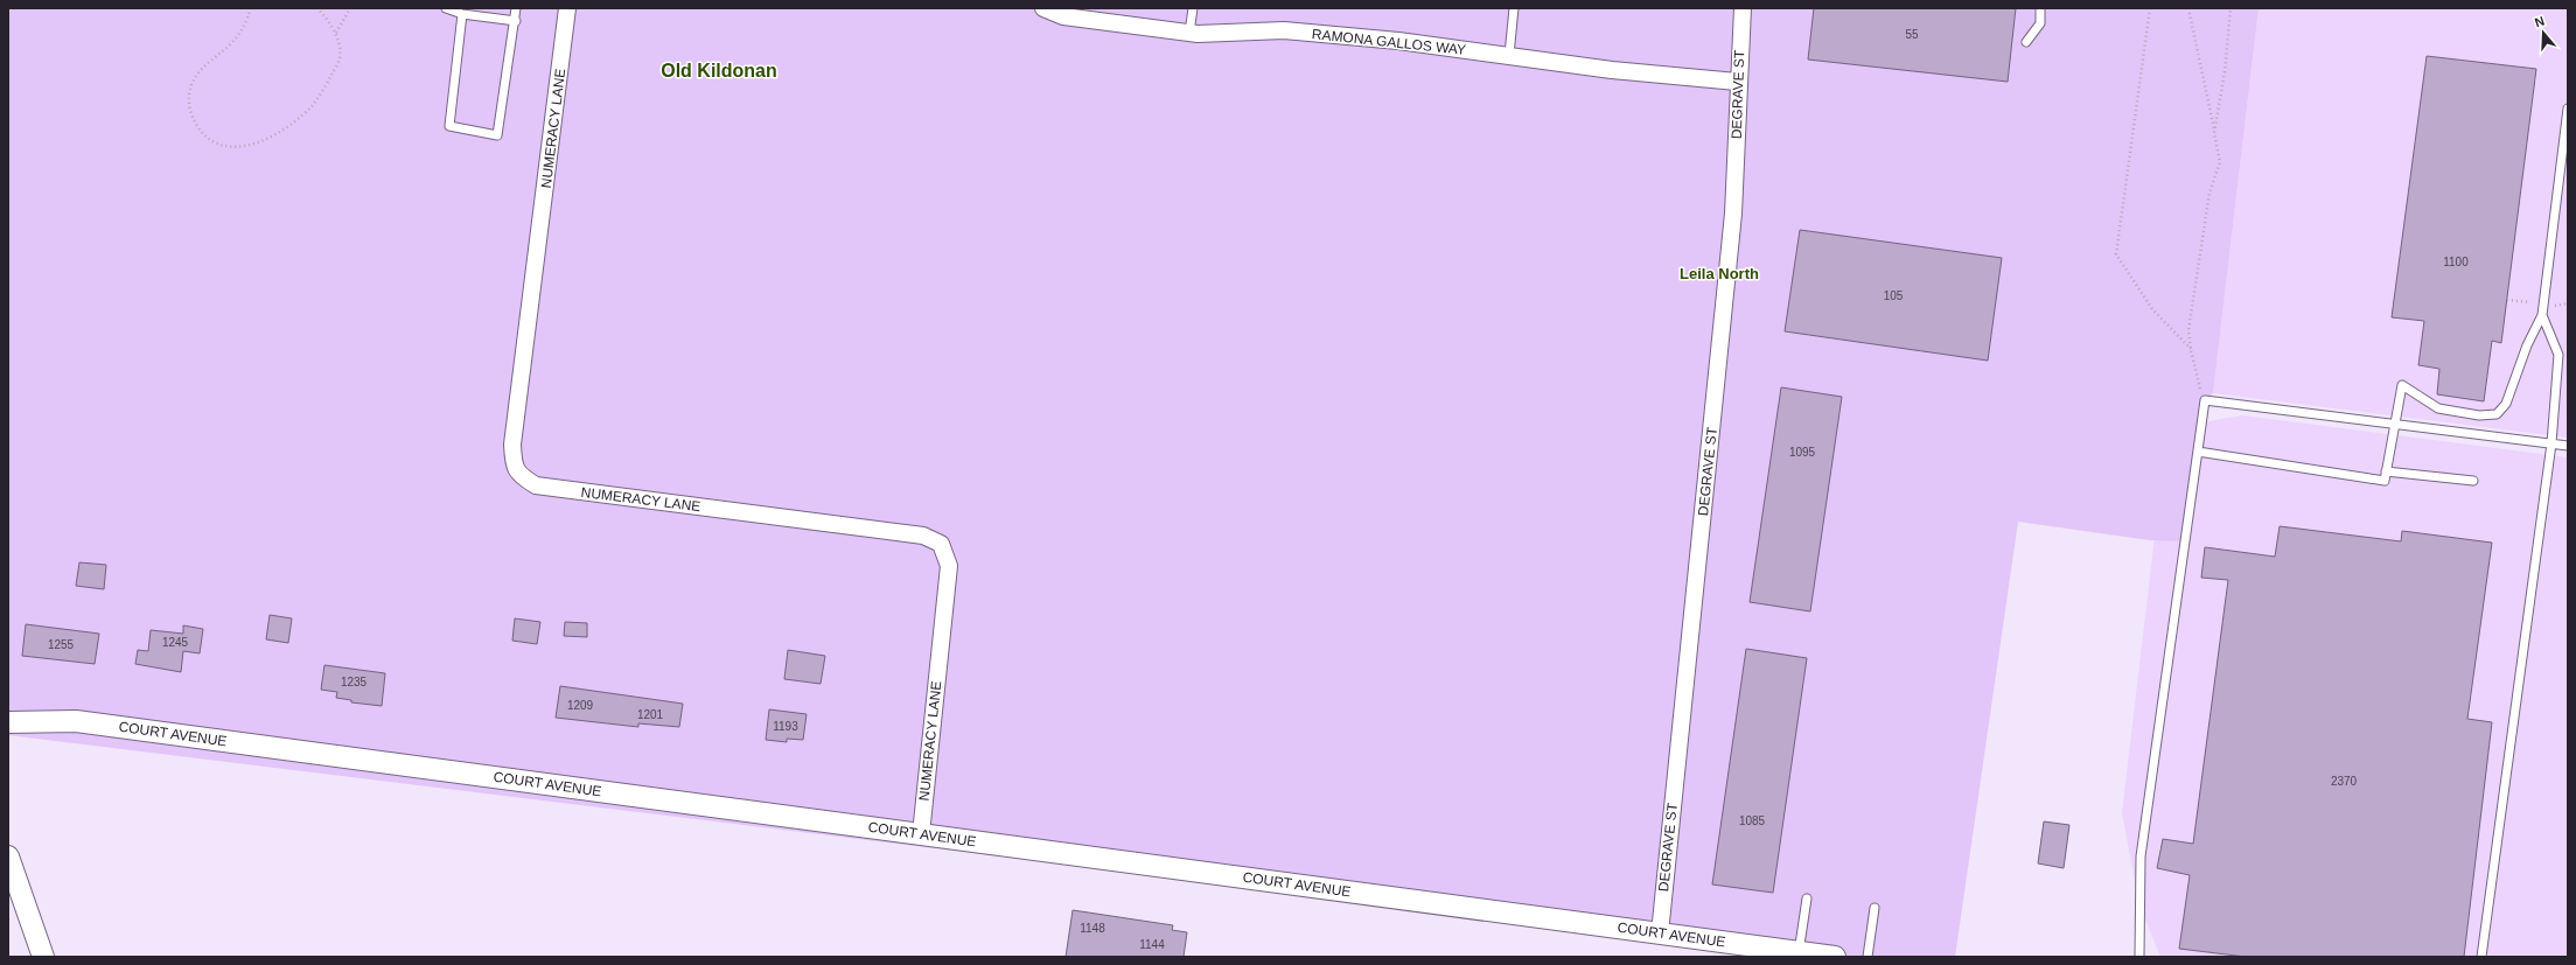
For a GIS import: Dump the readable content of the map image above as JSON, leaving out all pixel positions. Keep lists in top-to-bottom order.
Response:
{
  "streets": {
    "street": [
      "RAMONA GALLOS WAY",
      "DEGRAVE ST",
      "NUMERACY LANE",
      "COURT AVENUE"
    ]
  },
  "crossings": [
    ["RAMONA GALLOS WAY", "DEGRAVE ST"],
    ["DEGRAVE ST", "COURT AVENUE"],
    ["NUMERACY LANE", "COURT AVENUE"]
  ],
  "districts": ["Old Kildonan", "Leila North"],
  "house_numbers": [
    "55",
    "1100",
    "105",
    "1095",
    "1245",
    "1255",
    "1235",
    "1209",
    "1201",
    "1193",
    "2370",
    "1085",
    "1148",
    "1144"
  ],
  "north": "top"
}
